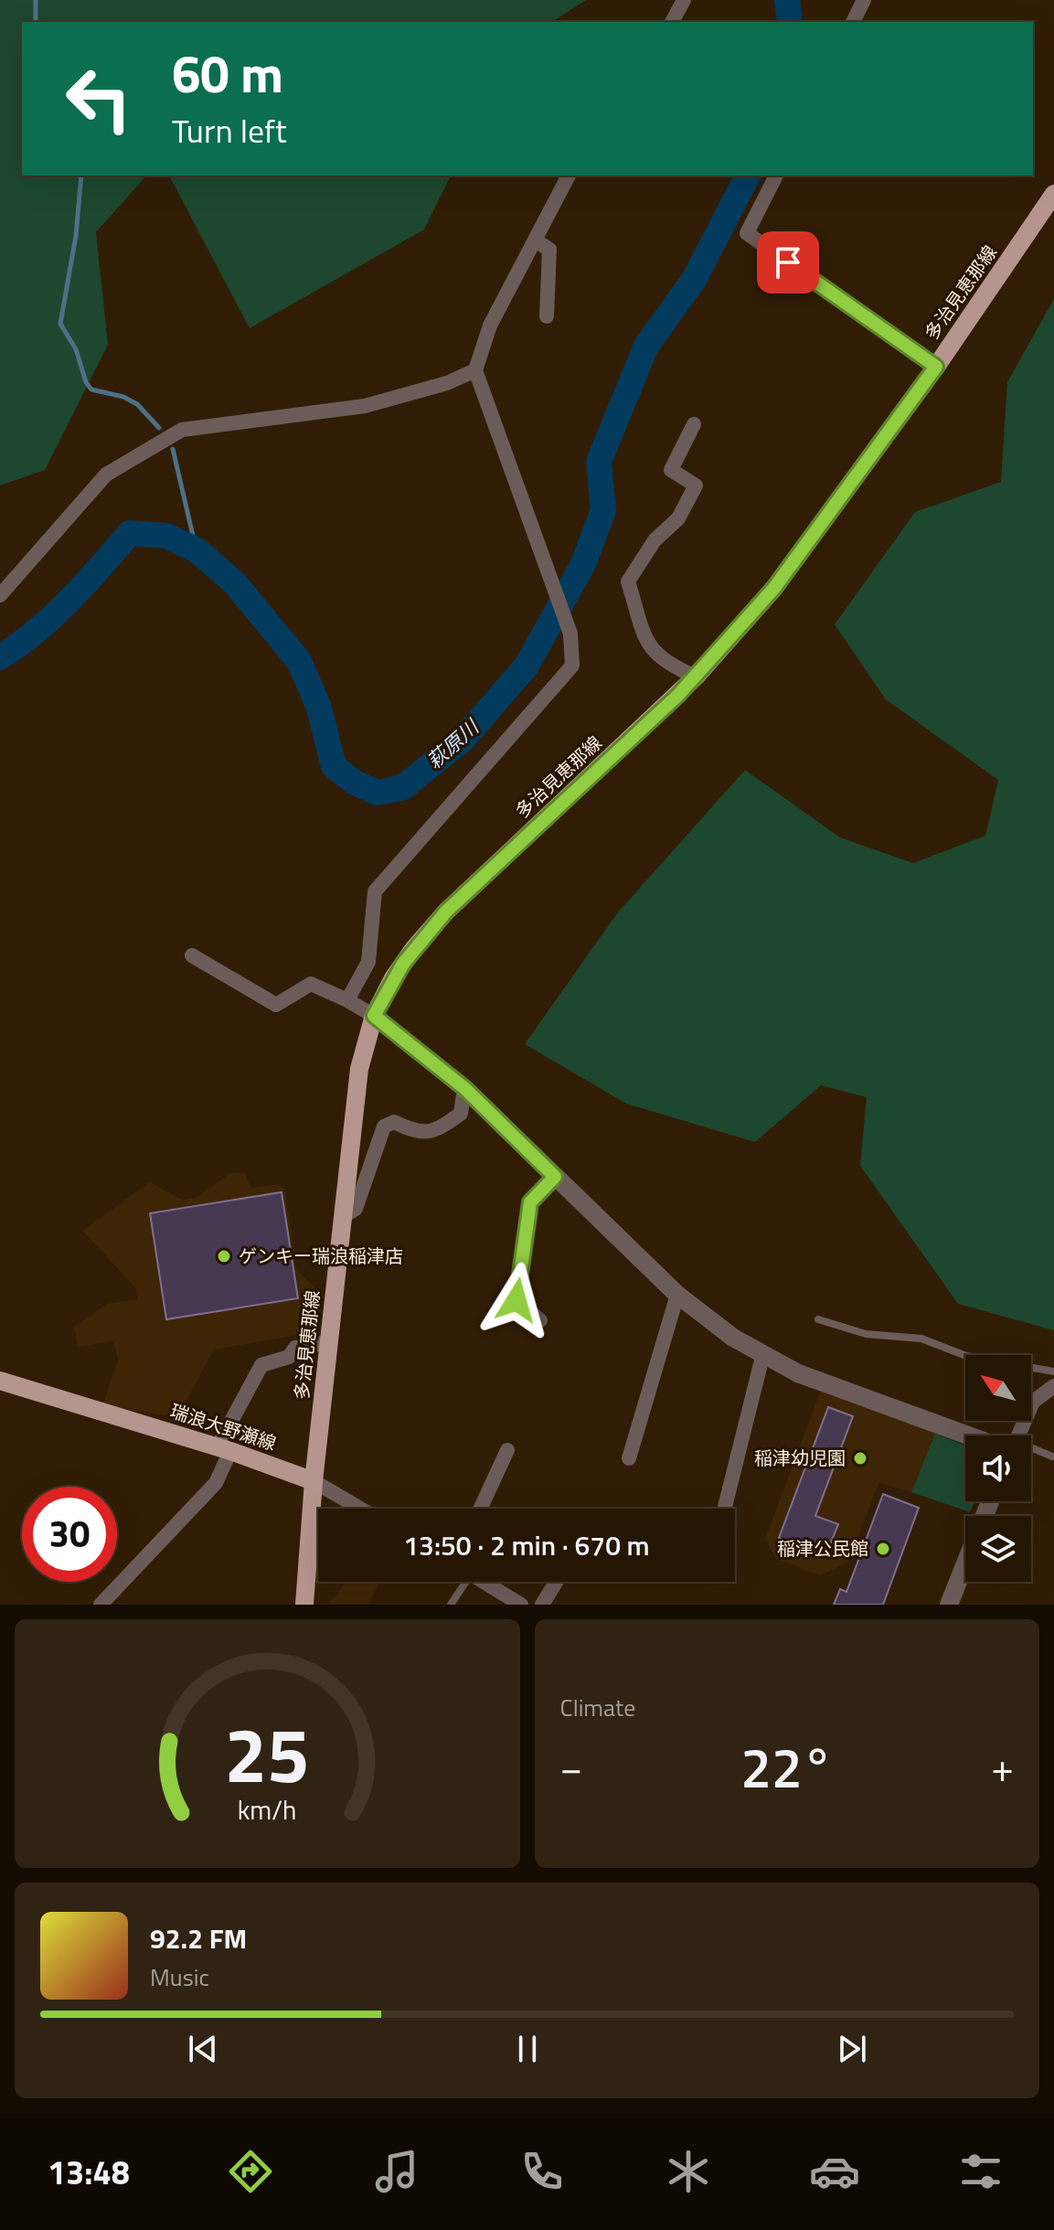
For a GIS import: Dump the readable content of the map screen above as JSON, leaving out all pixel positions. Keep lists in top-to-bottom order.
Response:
{
  "streets": {
    "main road": ["多治見恵那線", "瑞浪大野瀬線"]
  },
  "crossings": [
    ["多治見恵那線", "瑞浪大野瀬線"]
  ],
  "water": ["萩原川"],
  "places": ["ゲンキー瑞浪稲津店", "稲津幼児園", "稲津公民館"],
  "north": "top left",
  "page": {
    "turn": ["60 m", "Turn left"],
    "limit": "30",
    "trip": "13:50 · 2 min · 670 m",
    "tile": "Climate",
    "heat": ["−", "22°", "+"],
    "song": ["92.2 FM", "Music"],
    "tabs": "13:48",
    "gauge": ["25", "km/h"]
  }
}
